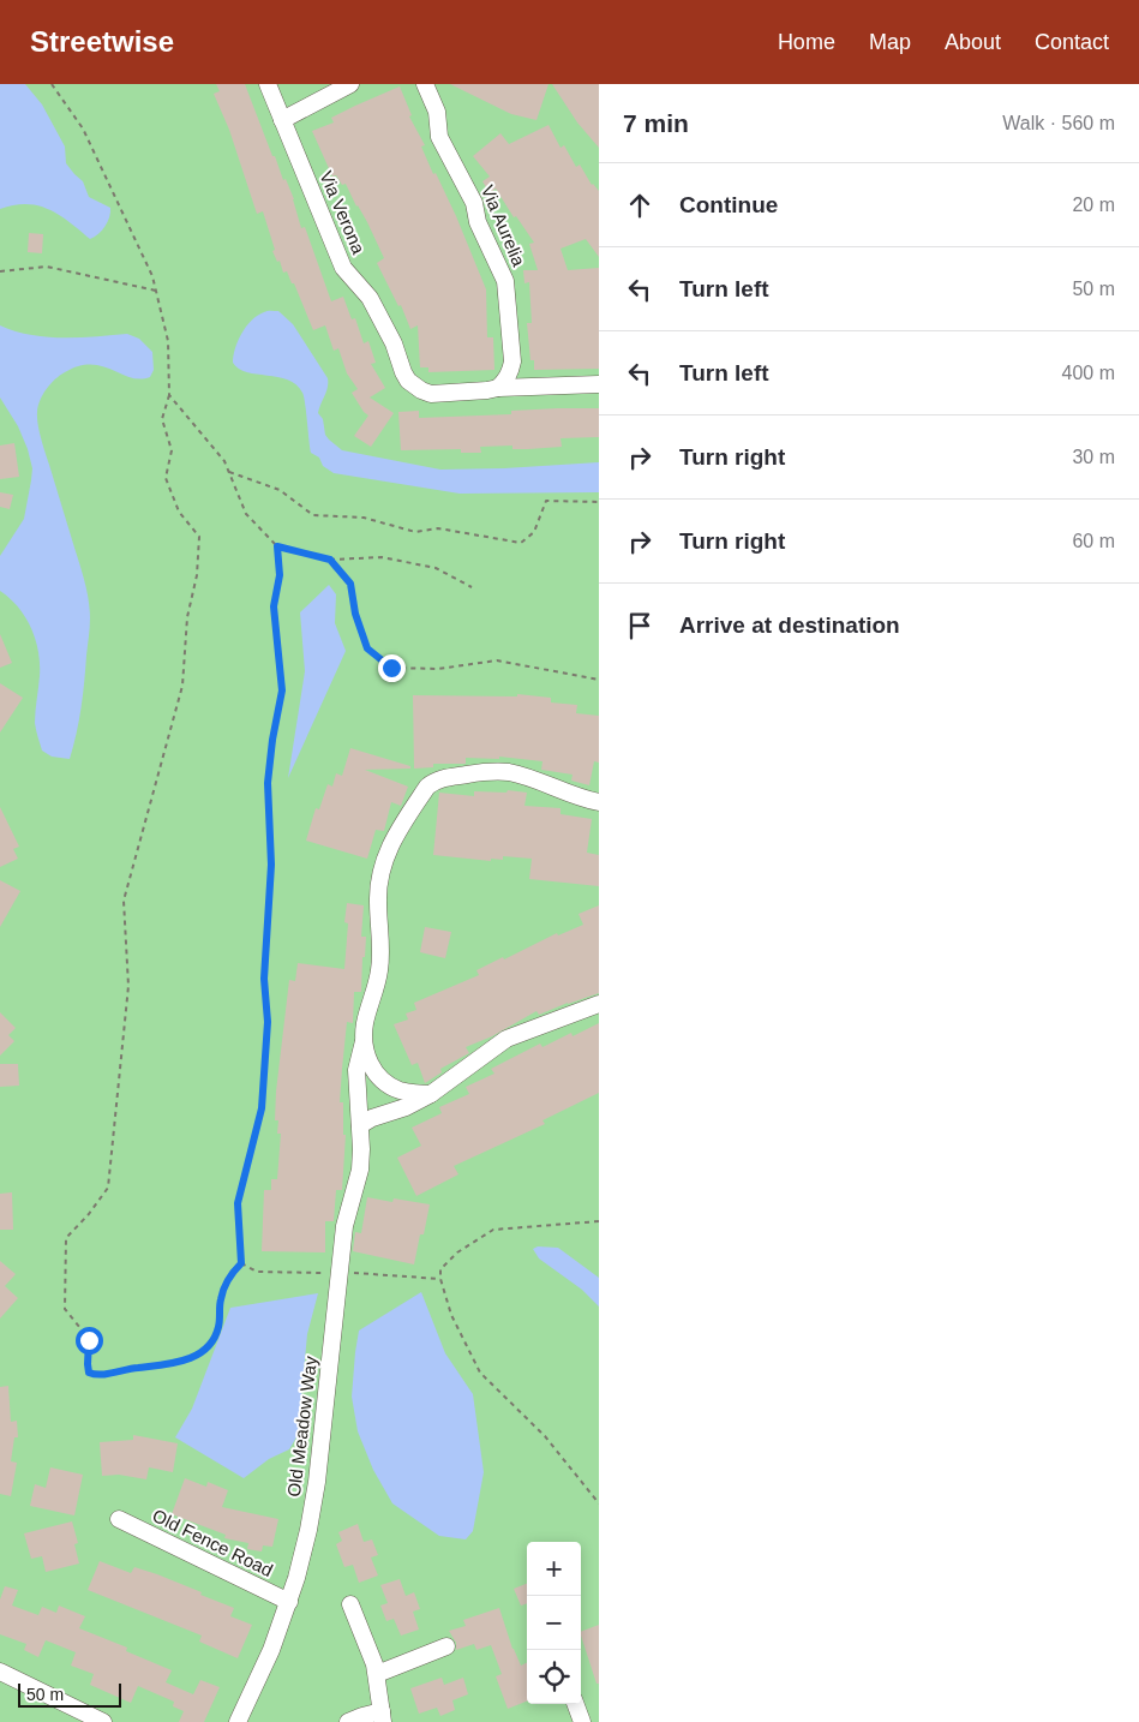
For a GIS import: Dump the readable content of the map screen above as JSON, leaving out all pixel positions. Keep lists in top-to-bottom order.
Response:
{
  "streets": {
    "street": [
      "Via Verona",
      "Via Aurelia",
      "Old Meadow Way",
      "Old Fence Road"
    ]
  },
  "crossings": [
    ["Via Verona", "Via Aurelia"],
    ["Old Meadow Way", "Old Fence Road"]
  ],
  "scale_bar": "50 m",
  "page": {
    "header": "Streetwise",
    "nav": [
      "Home",
      "Map",
      "About",
      "Contact"
    ],
    "heading": ["7 min", "Walk · 560 m"],
    "list": [
      ["Continue", "20 m"],
      ["Turn left", "50 m"],
      ["Turn left", "400 m"],
      ["Turn right", "30 m"],
      ["Turn right", "60 m"],
      "Arrive at destination"
    ],
    "map_buttons": ["+", "−"],
    "scale": "50 m"
  }
}
